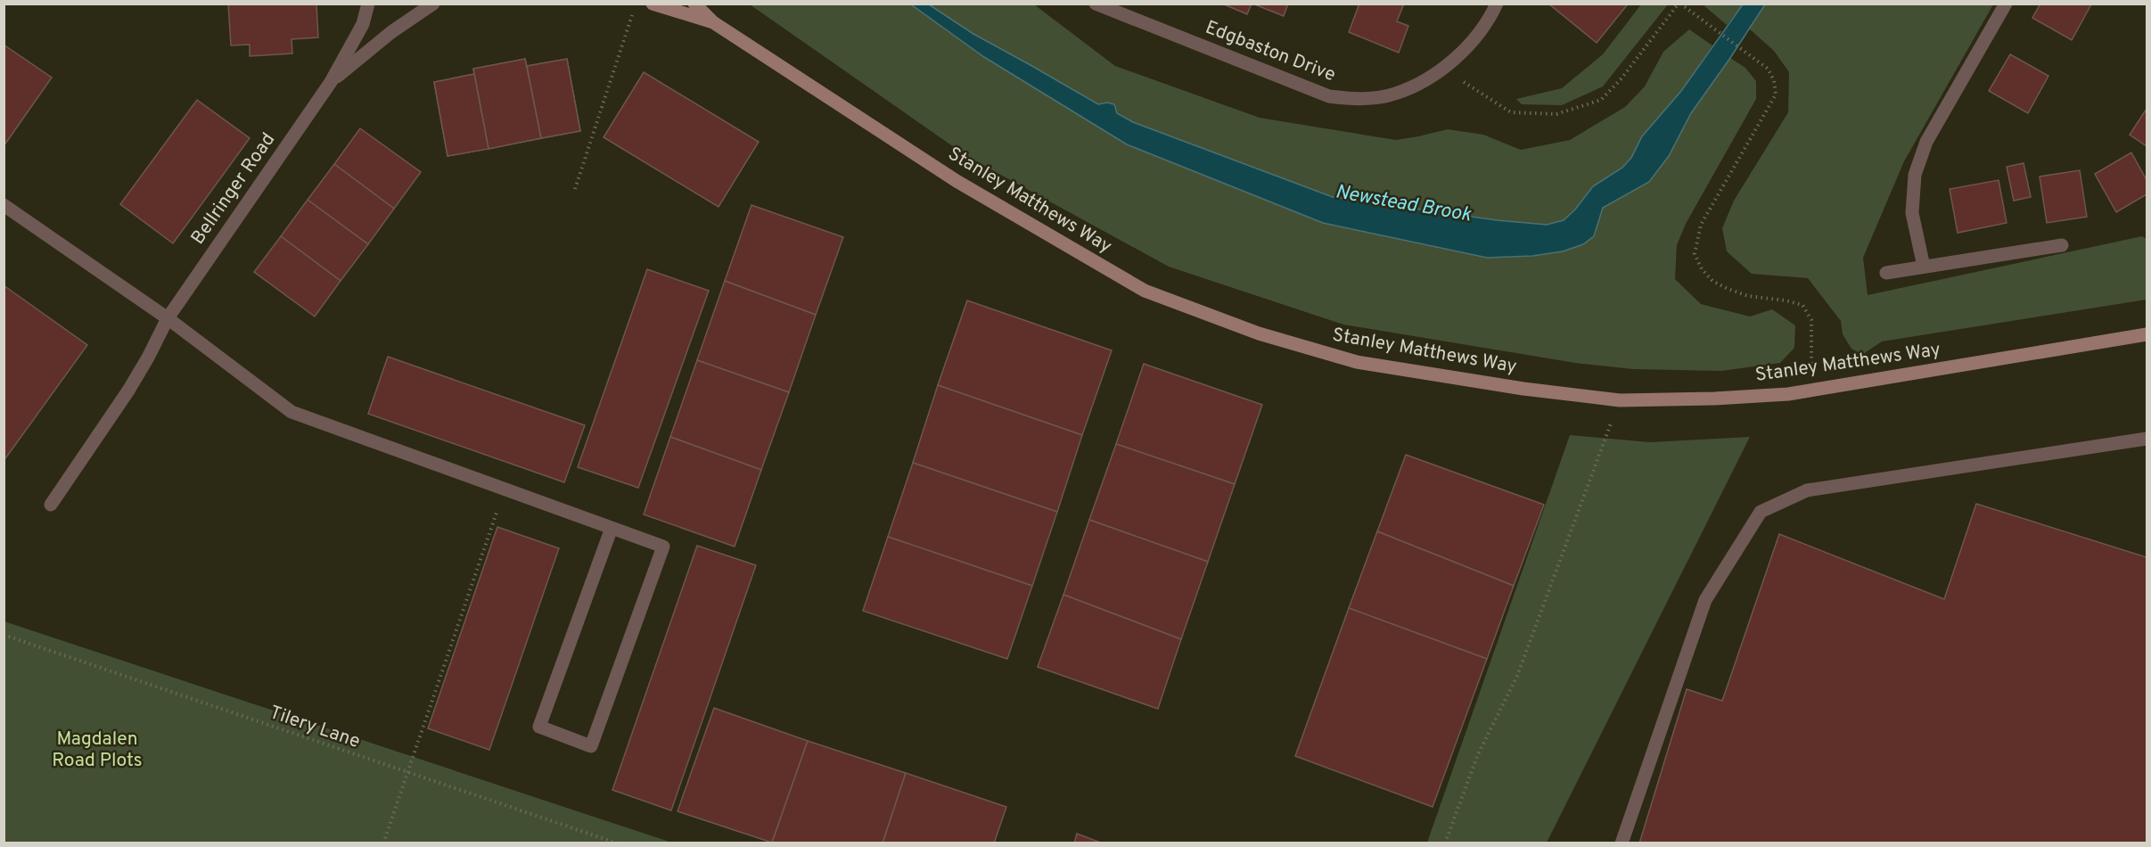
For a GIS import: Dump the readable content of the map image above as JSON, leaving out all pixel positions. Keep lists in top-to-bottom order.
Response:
{
  "streets": {
    "main road": ["Stanley Matthews Way"],
    "street": ["Edgbaston Drive", "Bellringer Road"],
    "path": ["Tilery Lane"]
  },
  "water": ["Newstead Brook"],
  "parks": ["Magdalen Road Plots"]
}
